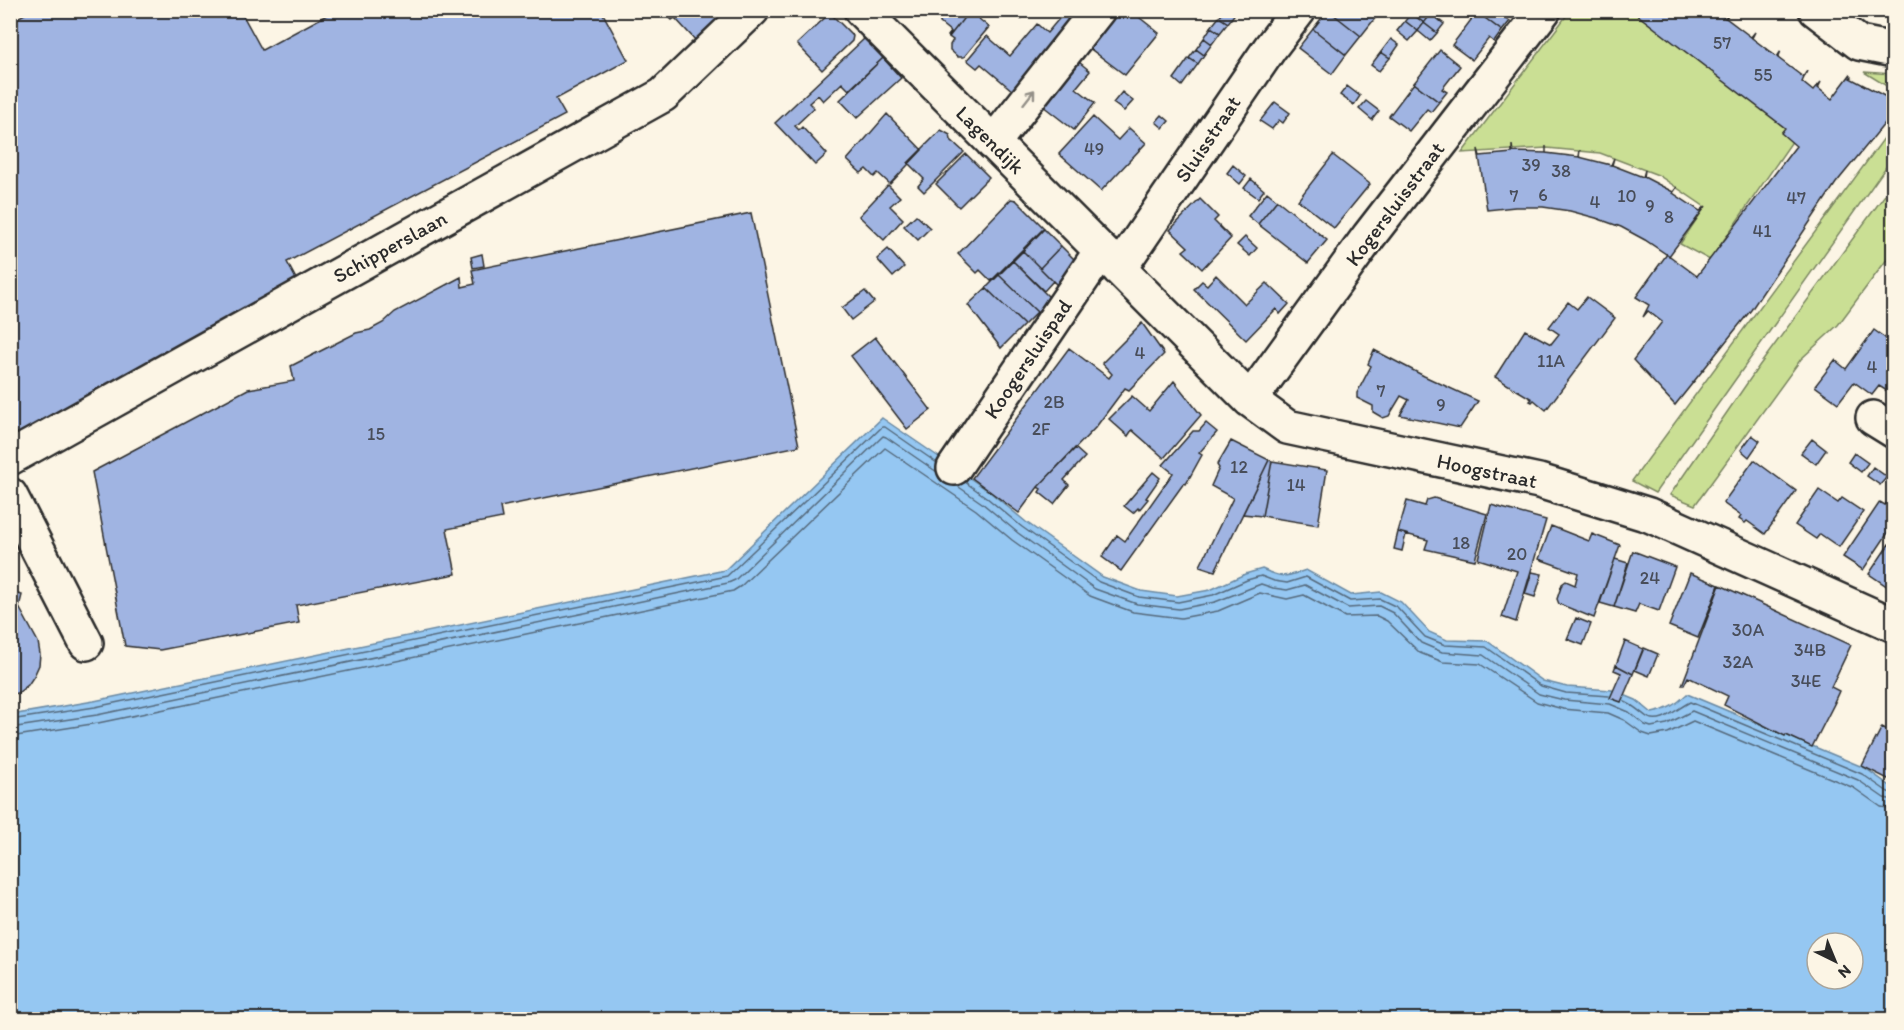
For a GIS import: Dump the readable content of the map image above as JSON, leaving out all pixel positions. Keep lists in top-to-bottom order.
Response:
{
  "streets": {
    "street": [
      "Sluisstraat",
      "Lagendijk",
      "Kogersluisstraat",
      "Schipperslaan",
      "Koogersluispad",
      "Hoogstraat"
    ]
  },
  "crossings": [
    ["Sluisstraat", "Lagendijk"],
    ["Sluisstraat", "Koogersluispad"],
    ["Sluisstraat", "Hoogstraat"],
    ["Lagendijk", "Koogersluispad"],
    ["Lagendijk", "Hoogstraat"],
    ["Kogersluisstraat", "Hoogstraat"],
    ["Koogersluispad", "Hoogstraat"]
  ],
  "house_numbers": [
    "57",
    "55",
    "49",
    "39",
    "38",
    "6",
    "7",
    "10",
    "47",
    "4",
    "9",
    "8",
    "41",
    "4",
    "11A",
    "4",
    "7",
    "2B",
    "9",
    "2F",
    "15",
    "12",
    "14",
    "18",
    "20",
    "24",
    "30A",
    "34B",
    "32A",
    "34E"
  ],
  "north": "bottom right"
}
